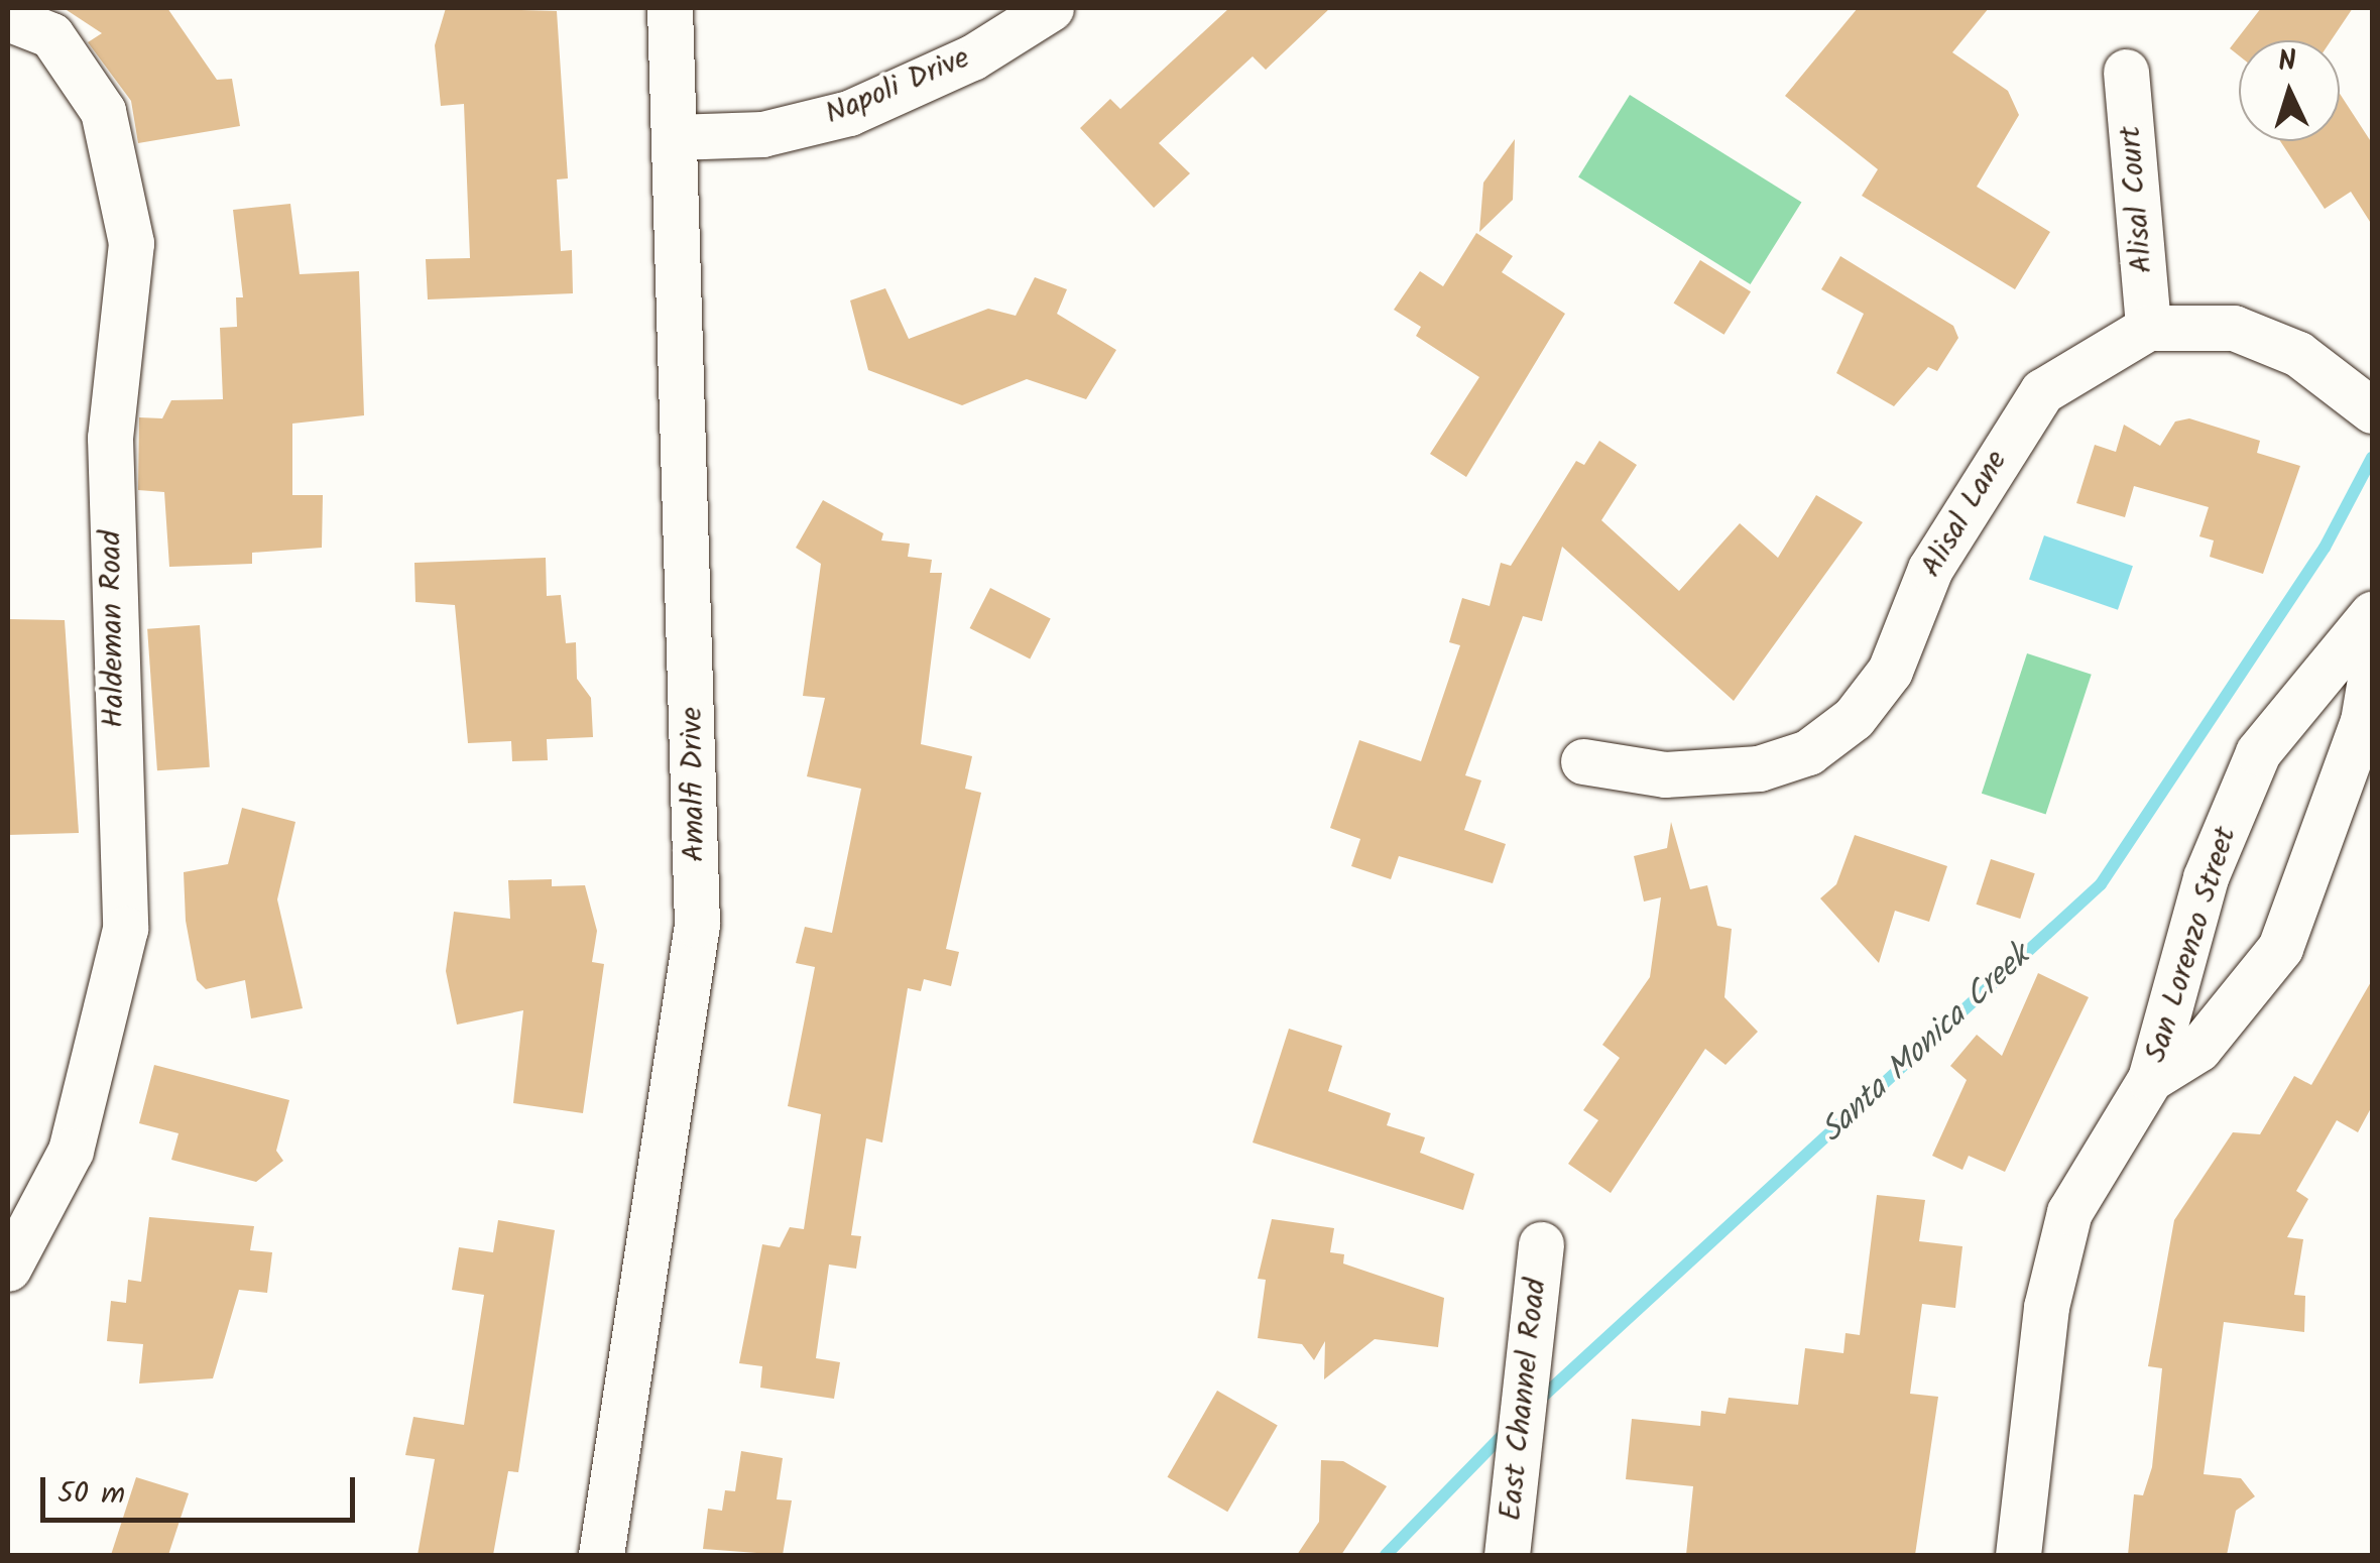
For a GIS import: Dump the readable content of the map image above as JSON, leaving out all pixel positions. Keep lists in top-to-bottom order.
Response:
{
  "streets": {
    "street": [
      "Napoli Drive",
      "Alisal Court",
      "Alisal Lane",
      "Haldeman Road",
      "Amalfi Drive",
      "San Lorenzo Street",
      "East Channel Road"
    ]
  },
  "crossings": [
    ["Napoli Drive", "Amalfi Drive"],
    ["Alisal Court", "Alisal Lane"]
  ],
  "water": ["Santa Monica Creek"],
  "scale_bar": "50 m",
  "north": "top"
}
